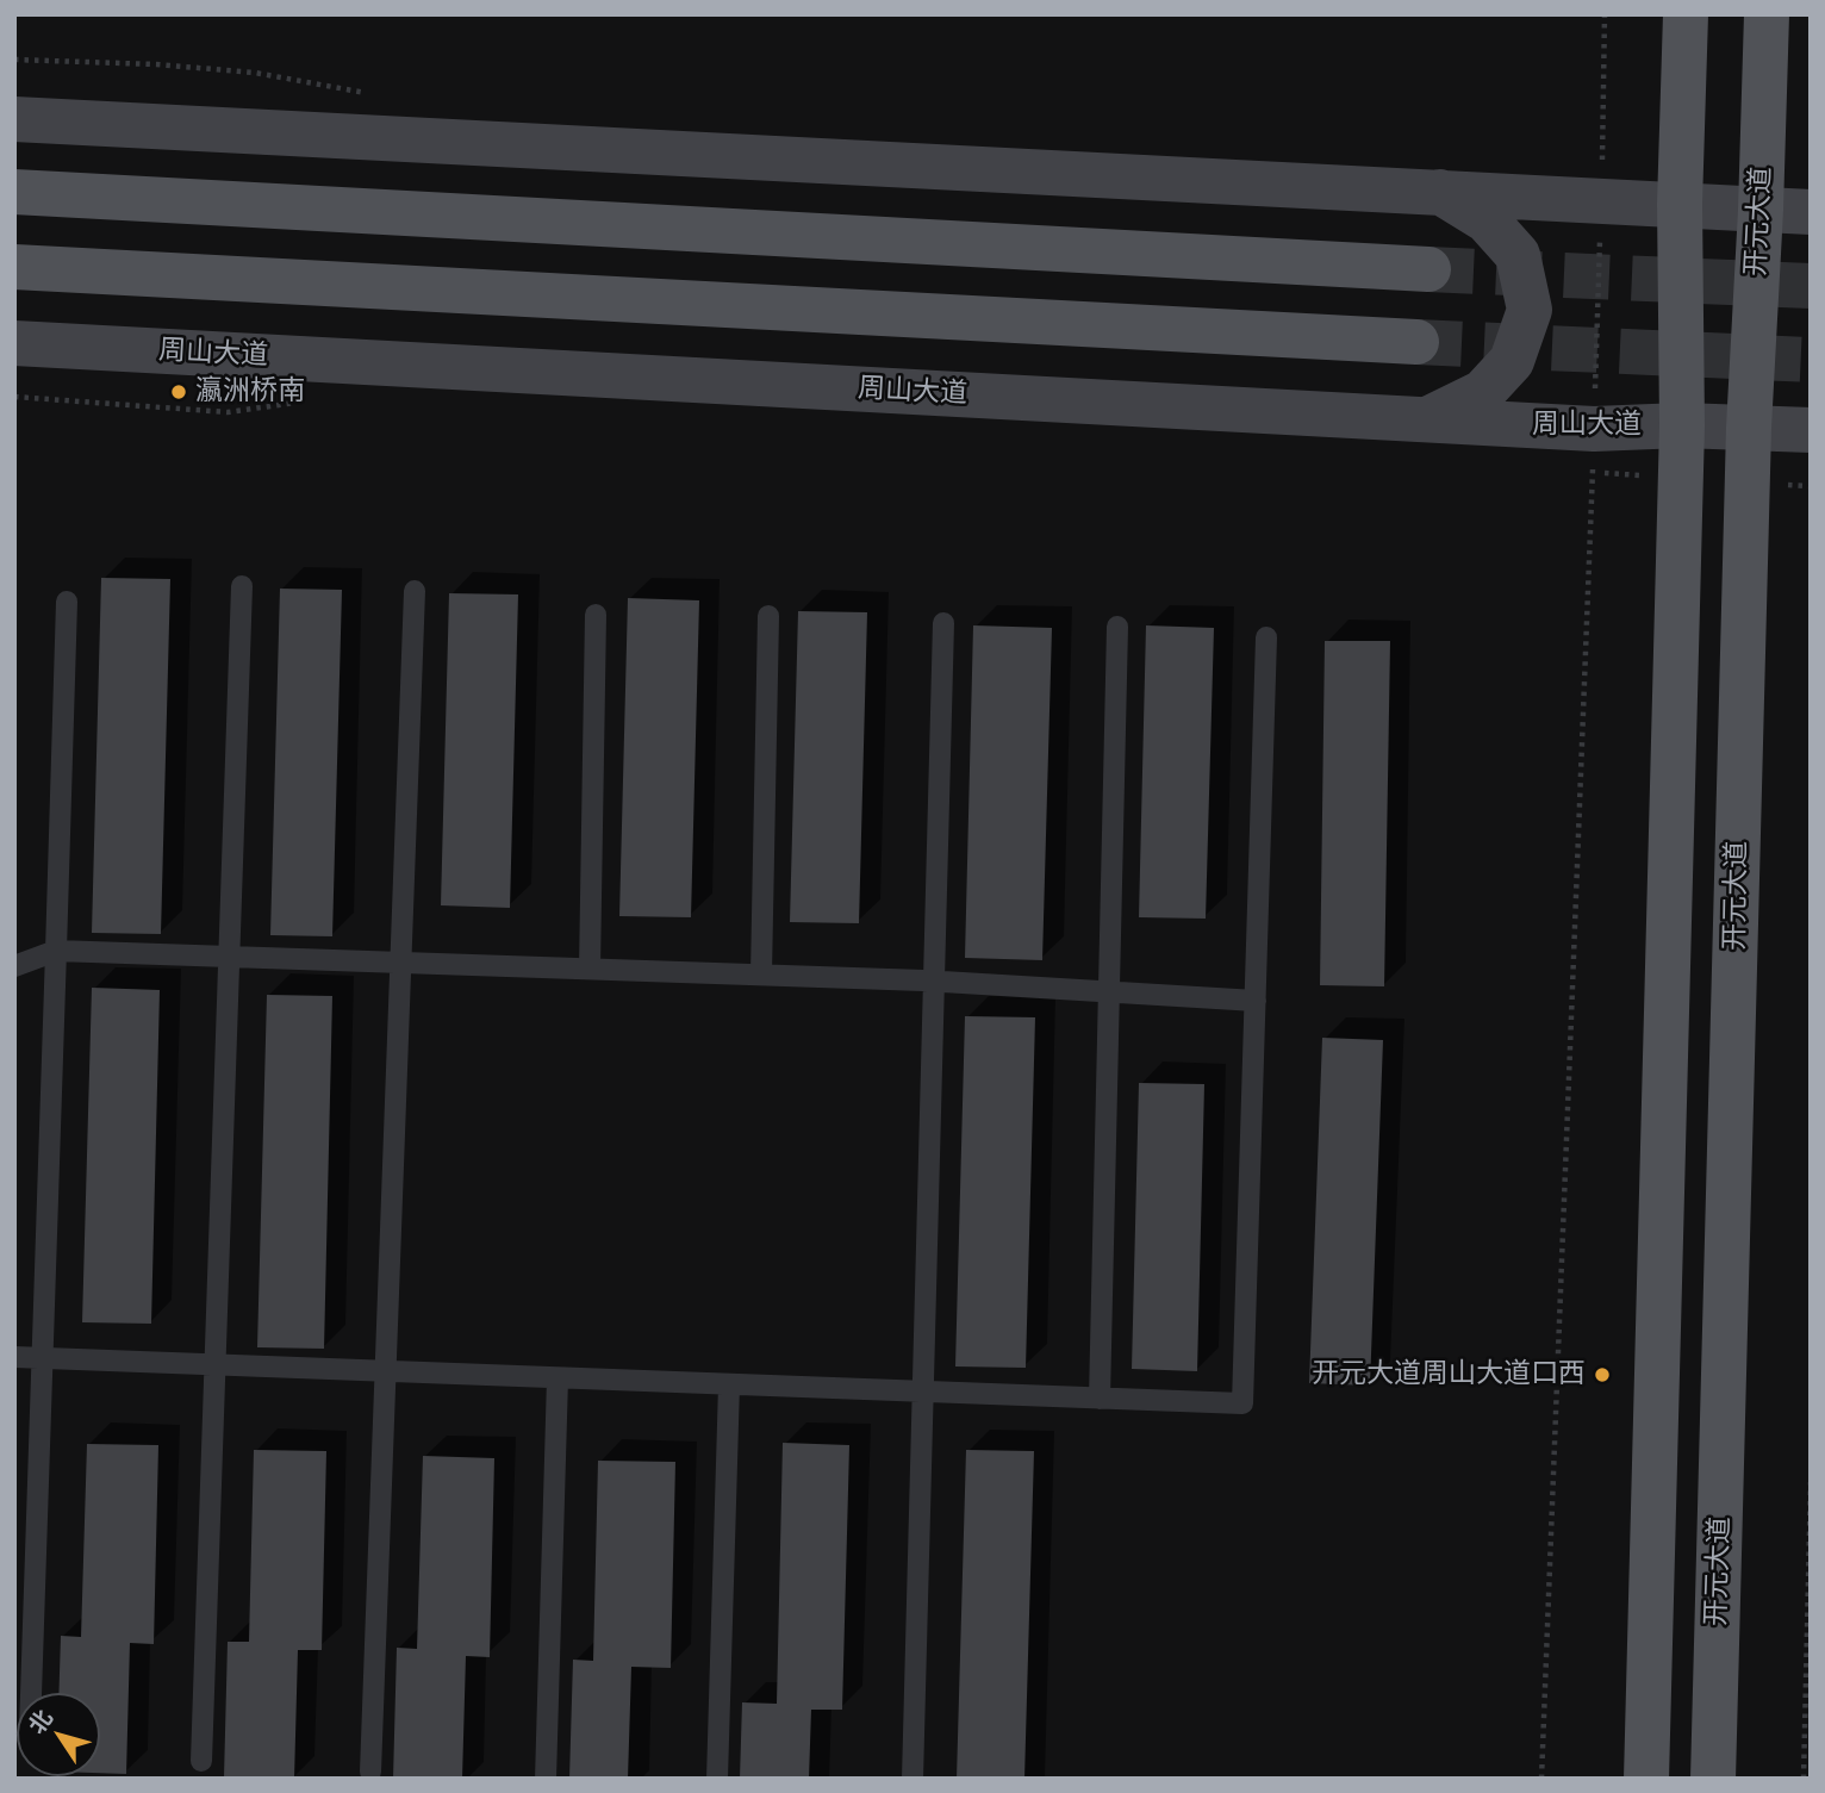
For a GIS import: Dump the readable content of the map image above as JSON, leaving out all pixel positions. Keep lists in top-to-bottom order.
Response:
{
  "streets": {
    "main road": ["开元大道", "周山大道"]
  },
  "crossings": [
    ["开元大道", "周山大道"]
  ],
  "places": ["瀛洲桥南", "开元大道周山大道口西"],
  "north": "top left"
}
